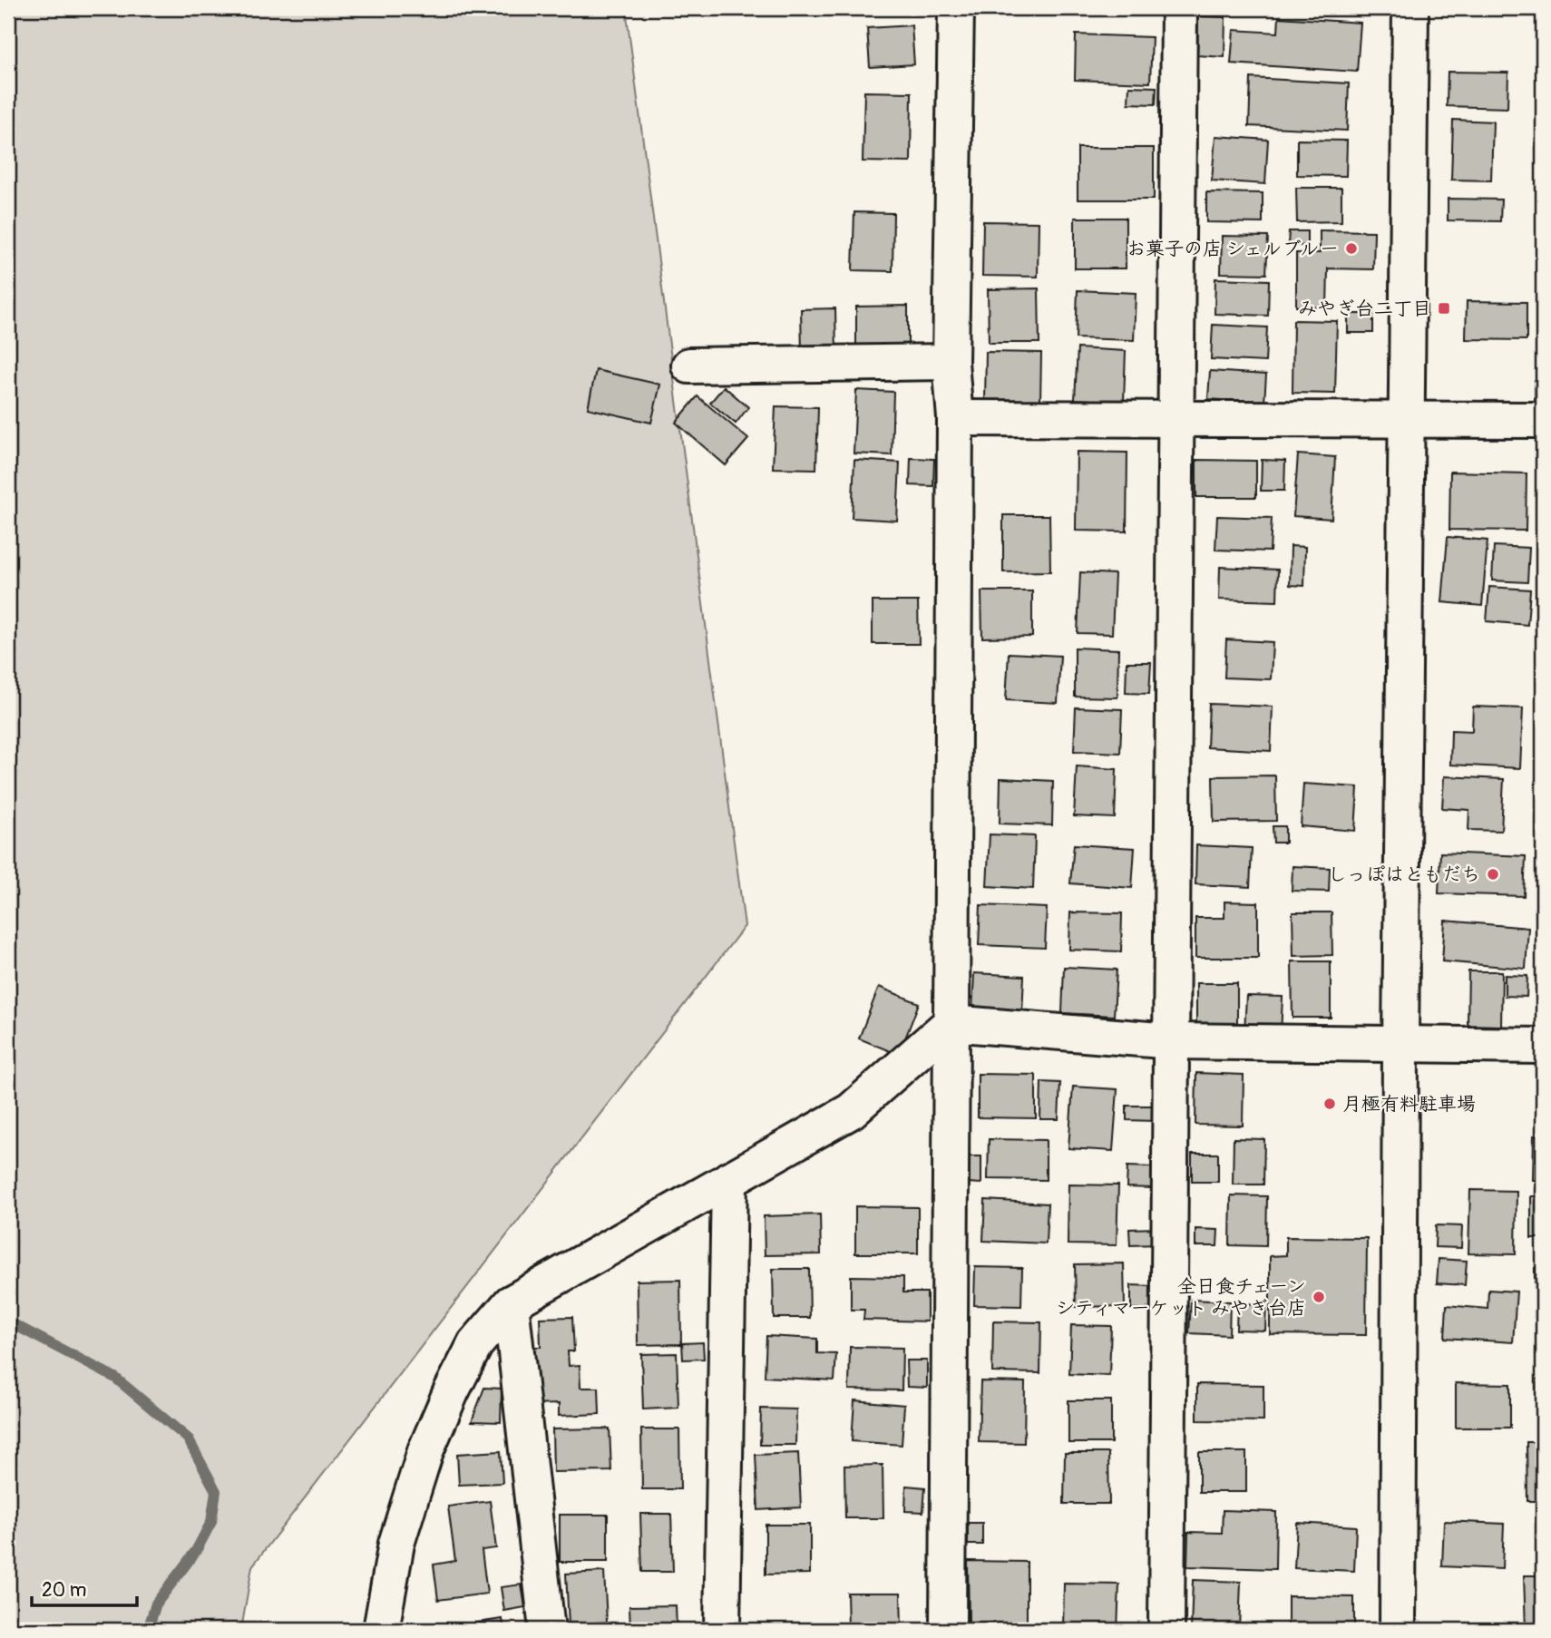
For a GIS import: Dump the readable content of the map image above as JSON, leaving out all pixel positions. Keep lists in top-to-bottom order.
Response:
{
  "places": {
    "other": [
      "お菓子の店 シェルブルー",
      "しっぽはともだち",
      "月極有料駐車場",
      "全日食チェーン シティマーケット みやぎ台店"
    ],
    "transit": ["みやぎ台二丁目"]
  },
  "scale_bar": "20 m"
}
